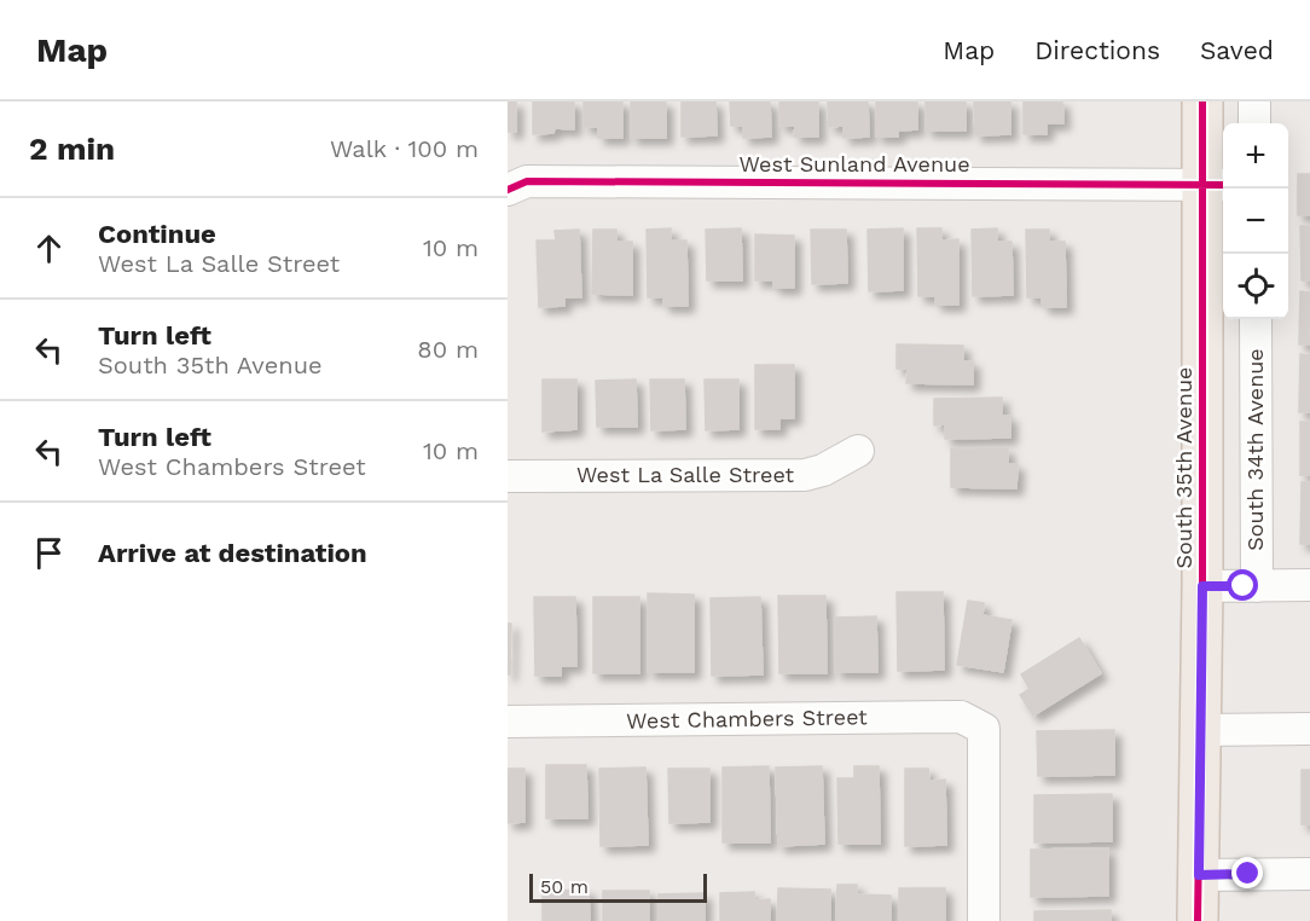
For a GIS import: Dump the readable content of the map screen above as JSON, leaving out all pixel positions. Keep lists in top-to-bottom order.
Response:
{
  "streets": {
    "main road": ["South 35th Avenue"],
    "street": [
      "West Sunland Avenue",
      "South 34th Avenue",
      "West La Salle Street",
      "West Chambers Street"
    ]
  },
  "crossings": [
    ["West Sunland Avenue", "South 35th Avenue"]
  ],
  "scale_bar": "50 m",
  "page": {
    "header": "Map",
    "nav": ["Map", "Directions", "Saved"],
    "heading": ["2 min", "Walk · 100 m"],
    "map_buttons": ["+", "−"],
    "list": [
      ["Continue", "West La Salle Street", "10 m"],
      ["Turn left", "South 35th Avenue", "80 m"],
      ["Turn left", "West Chambers Street", "10 m"],
      "Arrive at destination"
    ],
    "scale": "50 m"
  }
}
